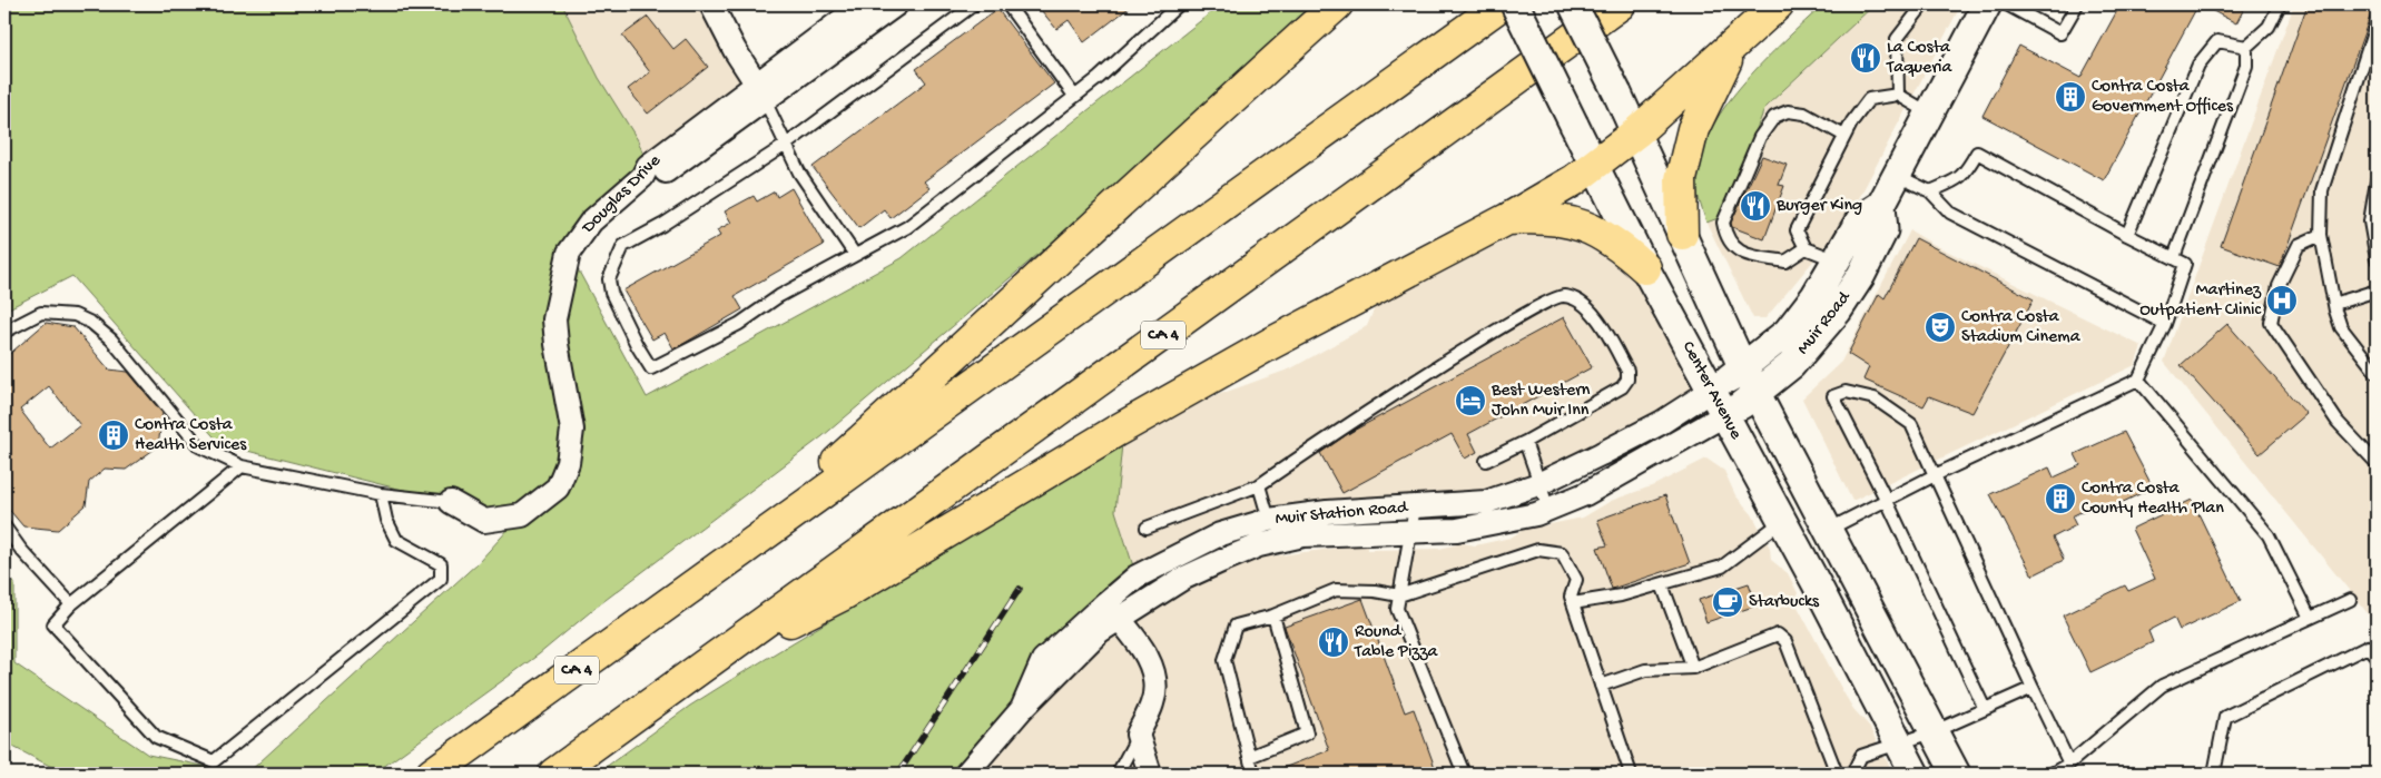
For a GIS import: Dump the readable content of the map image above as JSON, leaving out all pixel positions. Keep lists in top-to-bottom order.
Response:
{
  "streets": {
    "highway": ["CA 4"],
    "street": [
      "Douglas Drive",
      "Muir Road",
      "Center Avenue",
      "Muir Station Road"
    ]
  },
  "crossings": [
    ["Muir Road", "Center Avenue"],
    ["Muir Road", "Muir Station Road"],
    ["Center Avenue", "Muir Station Road"]
  ],
  "places": {
    "restaurant": ["La Costa Taqueria", "Burger King", "Round Table Pizza"],
    "building": ["Contra Costa Government Offices", "Contra Costa Health Services", "Contra Costa County Health Plan"],
    "hospital": ["Martinez Outpatient Clinic"],
    "theatre": ["Contra Costa Stadium Cinema"],
    "hotel": ["Best Western John Muir Inn"],
    "cafe": ["Starbucks"]
  }
}
